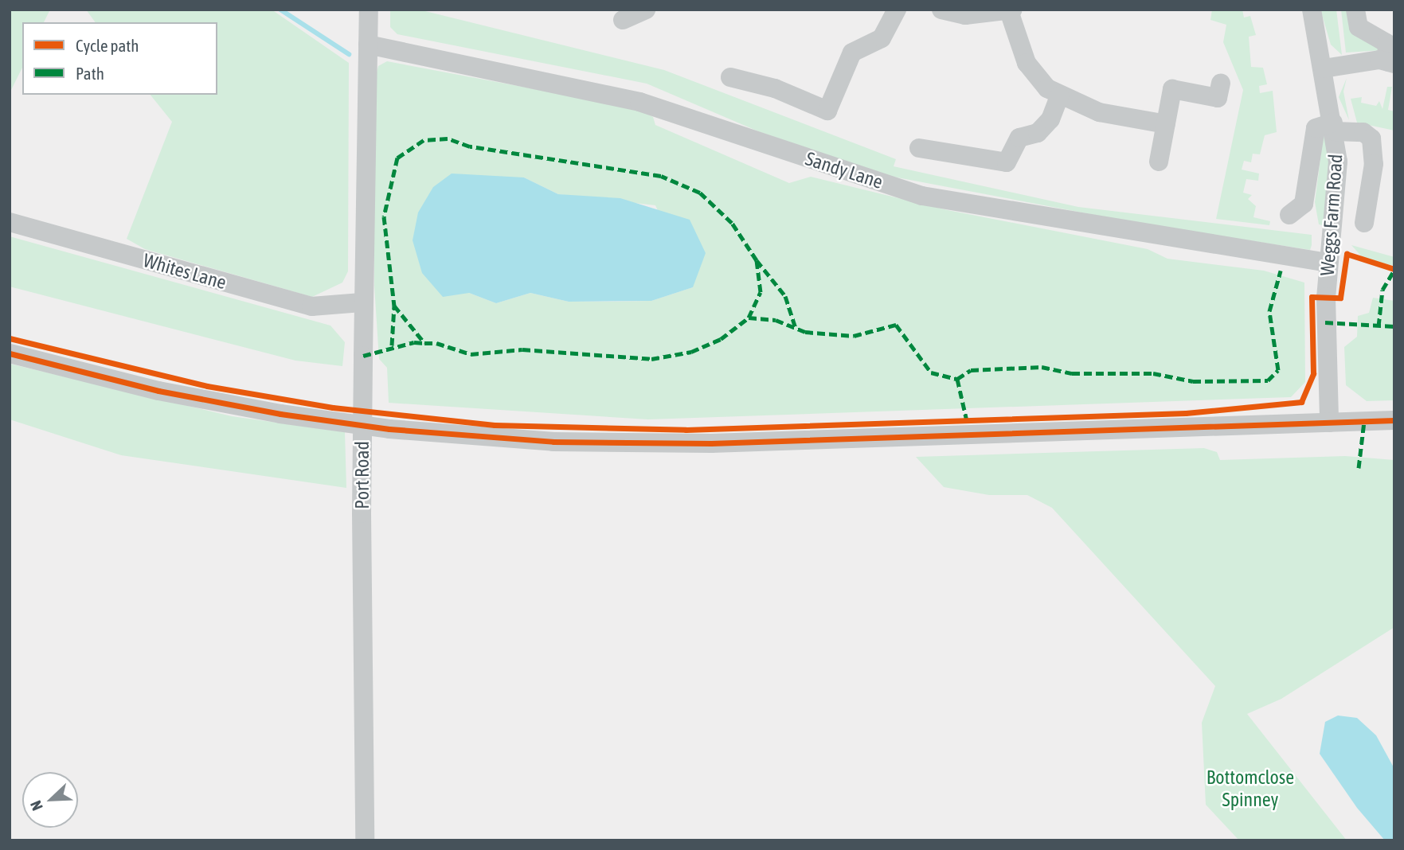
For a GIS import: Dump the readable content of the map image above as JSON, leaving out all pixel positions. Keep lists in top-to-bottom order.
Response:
{
  "streets": {
    "street": [
      "Sandy Lane",
      "Weggs Farm Road",
      "Whites Lane",
      "Port Road"
    ]
  },
  "crossings": [
    ["Sandy Lane", "Weggs Farm Road"],
    ["Sandy Lane", "Port Road"],
    ["Whites Lane", "Port Road"]
  ],
  "parks": ["Bottomclose Spinney"],
  "legend": ["Cycle path", "Path"],
  "north": "bottom left"
}
